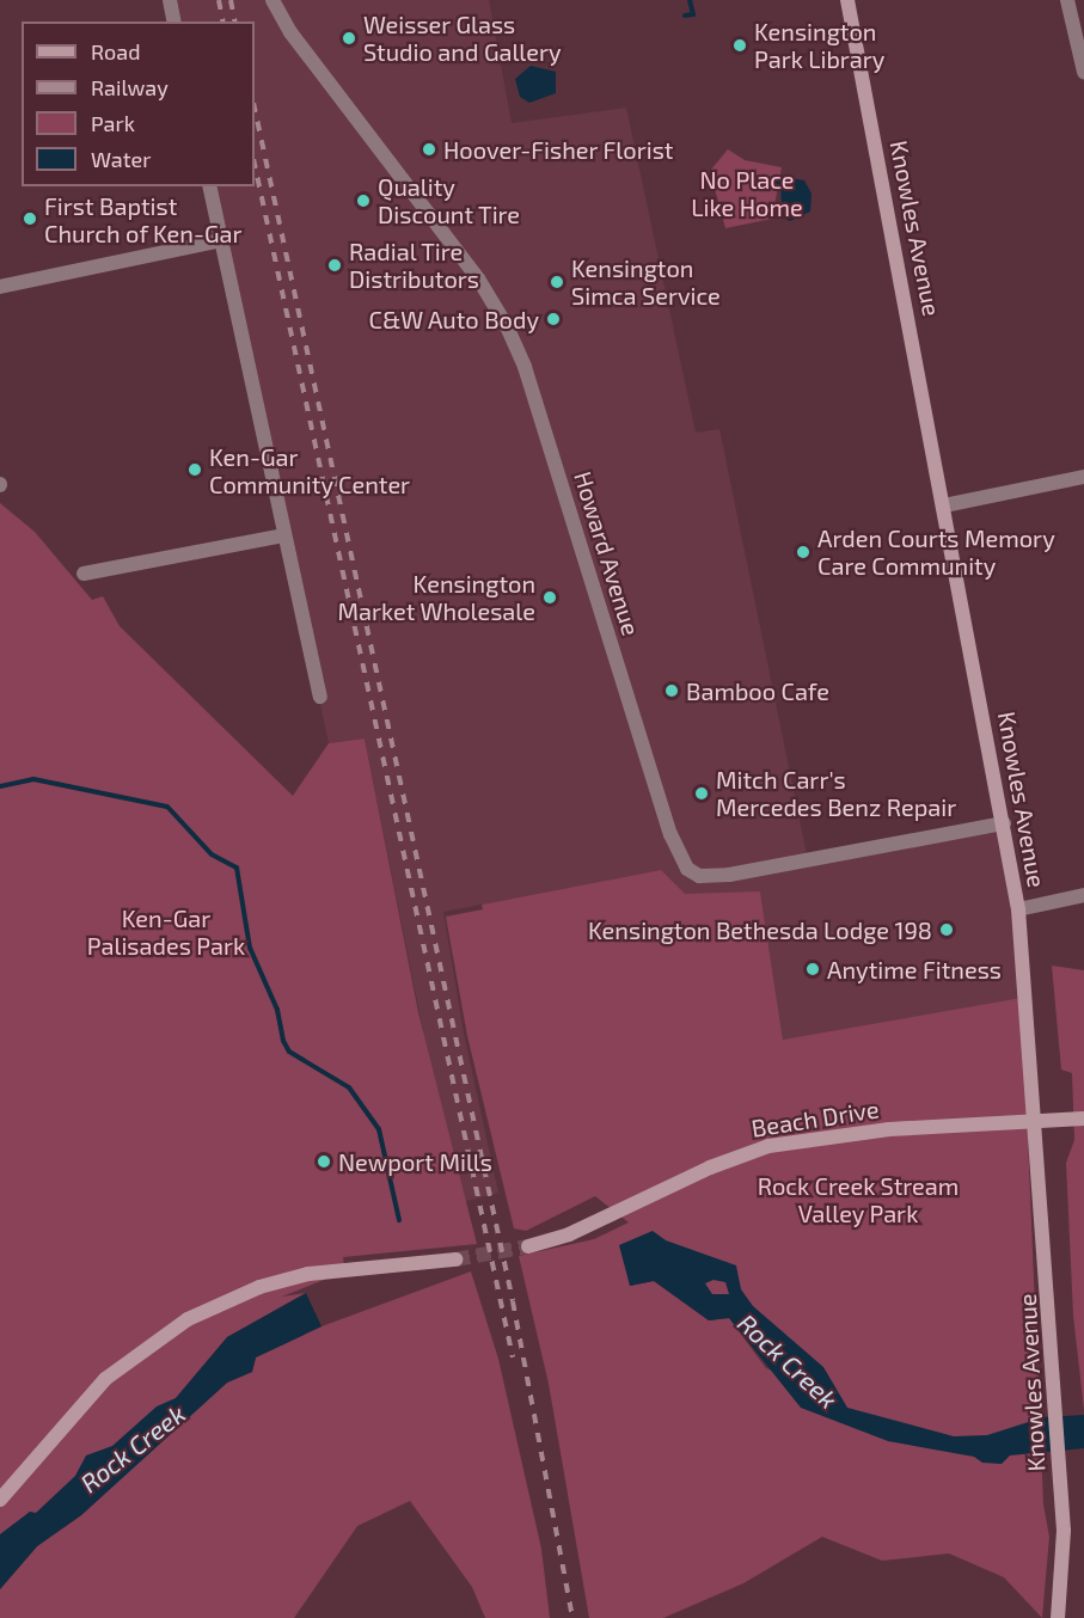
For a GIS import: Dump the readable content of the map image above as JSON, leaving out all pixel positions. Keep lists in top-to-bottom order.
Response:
{
  "streets": {
    "main road": ["Knowles Avenue", "Beach Drive"],
    "street": ["Howard Avenue"]
  },
  "crossings": [
    ["Knowles Avenue", "Howard Avenue"],
    ["Knowles Avenue", "Beach Drive"]
  ],
  "water": ["Rock Creek"],
  "parks": ["No Place Like Home", "Ken-Gar Palisades Park", "Rock Creek Stream Valley Park"],
  "places": [
    "Weisser Glass Studio and Gallery",
    "Kensington Park Library",
    "Hoover-Fisher Florist",
    "Quality Discount Tire",
    "First Baptist Church of Ken-Gar",
    "Radial Tire Distributors",
    "Kensington Simca Service",
    "C&W Auto Body",
    "Ken-Gar Community Center",
    "Arden Courts Memory Care Community",
    "Kensington Market Wholesale",
    "Bamboo Cafe",
    "Mitch Carr's Mercedes Benz Repair",
    "Kensington Bethesda Lodge 198",
    "Anytime Fitness",
    "Newport Mills"
  ],
  "legend": [
    "Road",
    "Railway",
    "Park",
    "Water"
  ]
}
